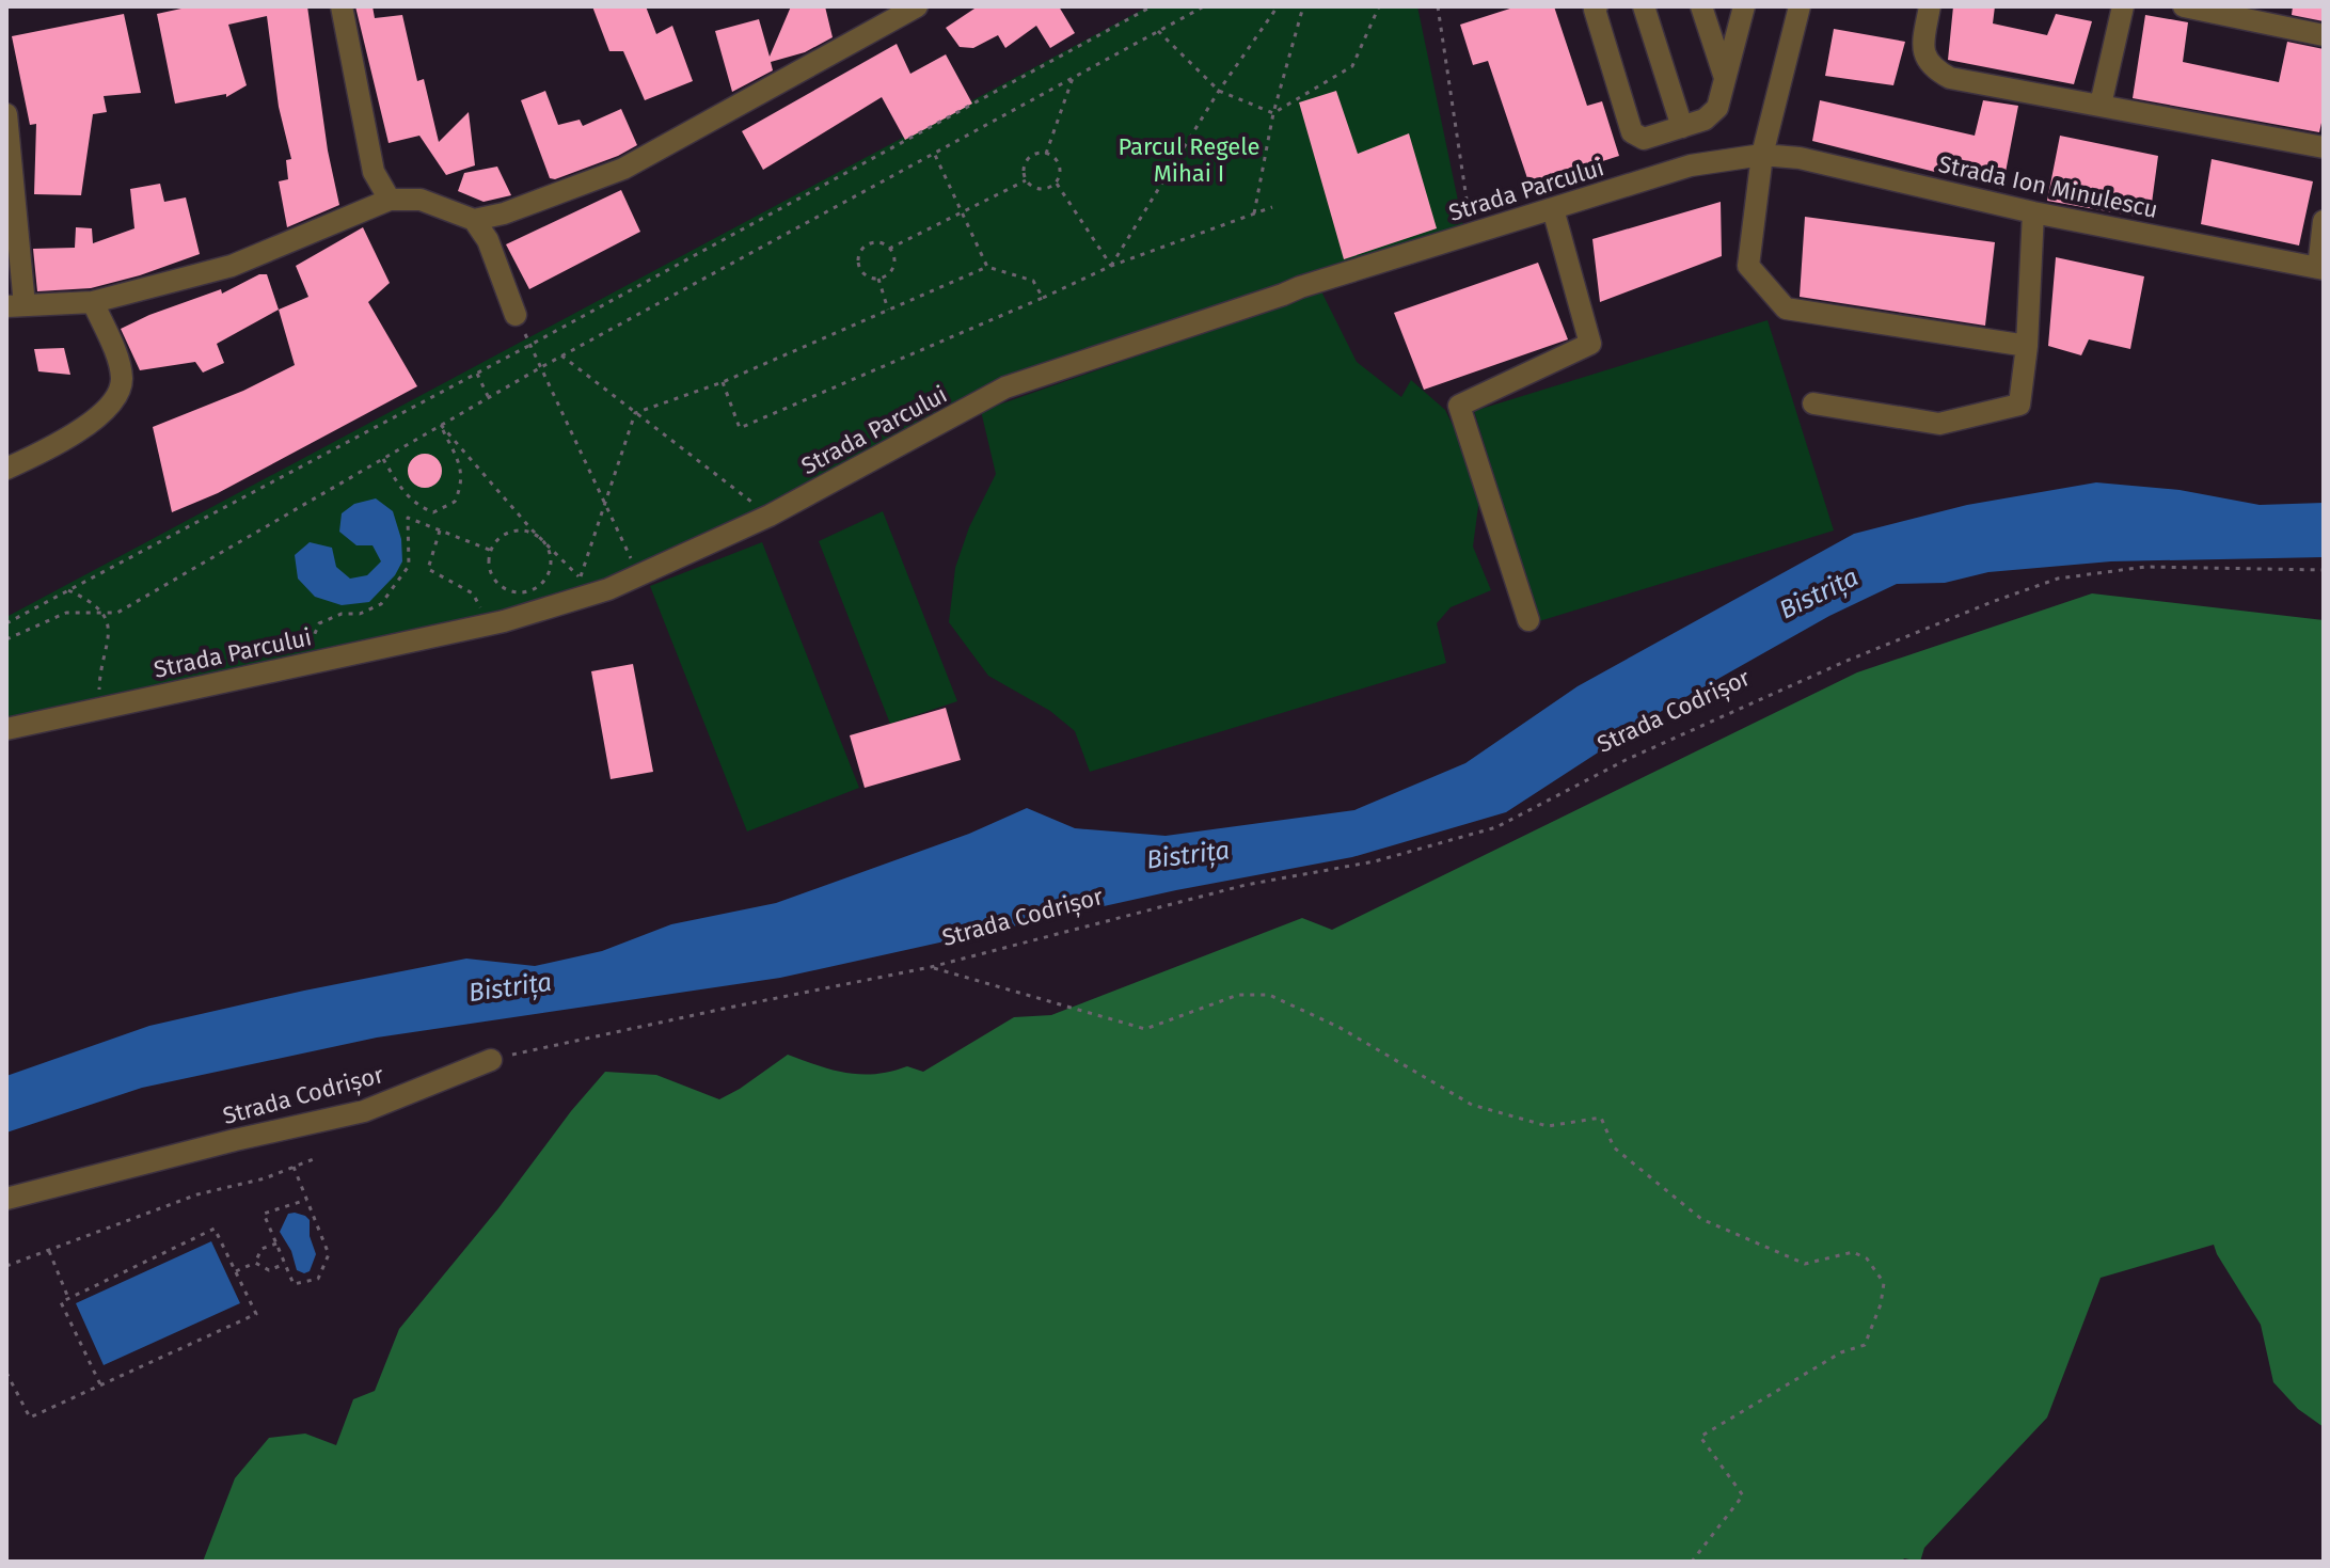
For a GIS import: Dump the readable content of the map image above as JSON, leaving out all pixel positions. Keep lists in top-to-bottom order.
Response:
{
  "streets": {
    "street": ["Strada Ion Minulescu", "Strada Parcului", "Strada Codrișor"]
  },
  "crossings": [
    ["Strada Ion Minulescu", "Strada Parcului"]
  ],
  "water": ["Bistrița"],
  "parks": ["Parcul Regele Mihai I"]
}
